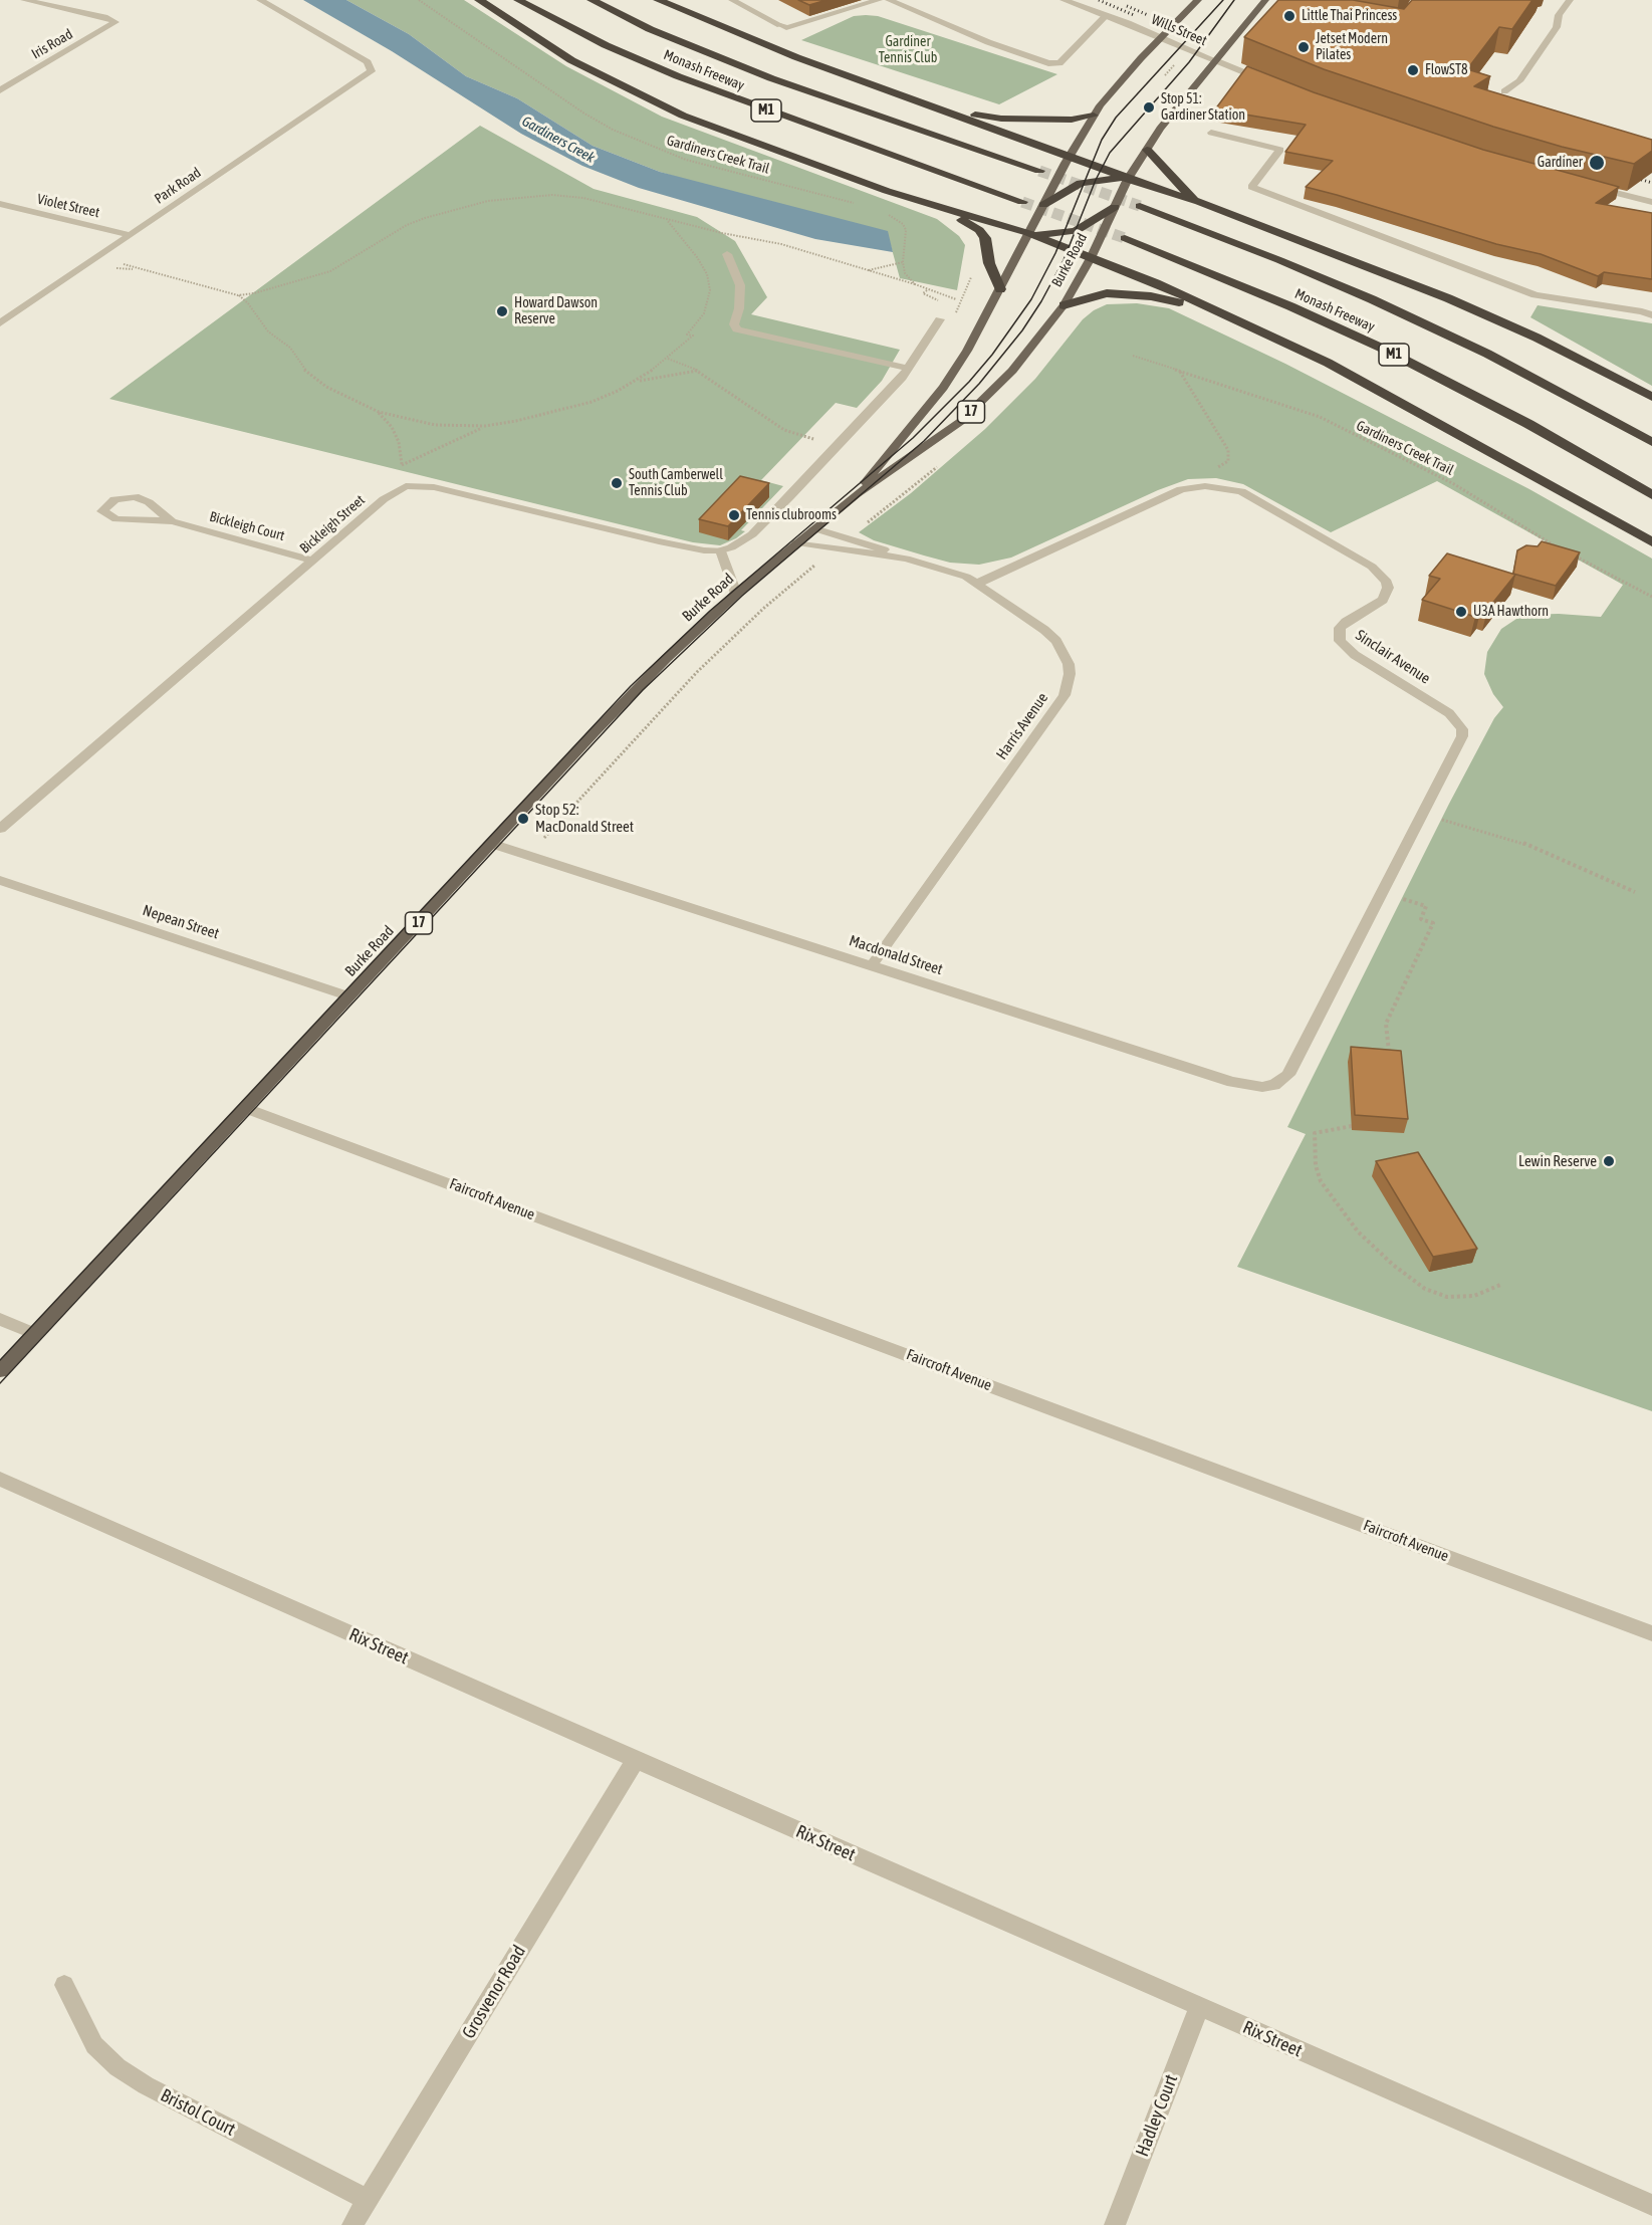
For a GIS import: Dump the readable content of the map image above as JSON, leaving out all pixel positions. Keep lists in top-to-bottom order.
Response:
{
  "streets": {
    "highway": ["Monash Freeway", "M1"],
    "main road": ["Burke Road", "17"],
    "street": [
      "Wills Street",
      "Iris Road",
      "Park Road",
      "Violet Street",
      "Bickleigh Street",
      "Bickleigh Court",
      "Sinclair Avenue",
      "Harris Avenue",
      "Nepean Street",
      "Macdonald Street",
      "Faircroft Avenue",
      "Rix Street",
      "Grosvenor Road",
      "Bristol Court",
      "Hadley Court"
    ],
    "path": ["Gardiners Creek Trail"]
  },
  "crossings": [
    ["Wills Street", "Burke Road"],
    ["Park Road", "Violet Street"],
    ["Burke Road", "Harris Avenue"],
    ["Burke Road", "Nepean Street"],
    ["Burke Road", "Macdonald Street"],
    ["Burke Road", "Faircroft Avenue"],
    ["Bickleigh Street", "Bickleigh Court"],
    ["Sinclair Avenue", "Harris Avenue"],
    ["Sinclair Avenue", "Macdonald Street"],
    ["Harris Avenue", "Macdonald Street"],
    ["Rix Street", "Grosvenor Road"],
    ["Rix Street", "Hadley Court"],
    ["Grosvenor Road", "Bristol Court"]
  ],
  "water": ["Gardiners Creek"],
  "parks": ["Gardiner Tennis Club"],
  "places": [
    "Little Thai Princess",
    "Jetset Modern Pilates",
    "FlowST8",
    "Stop 51: Gardiner Station",
    "Gardiner",
    "Howard Dawson Reserve",
    "South Camberwell Tennis Club",
    "Tennis clubrooms",
    "U3A Hawthorn",
    "Stop 52: MacDonald Street",
    "Lewin Reserve"
  ]
}
